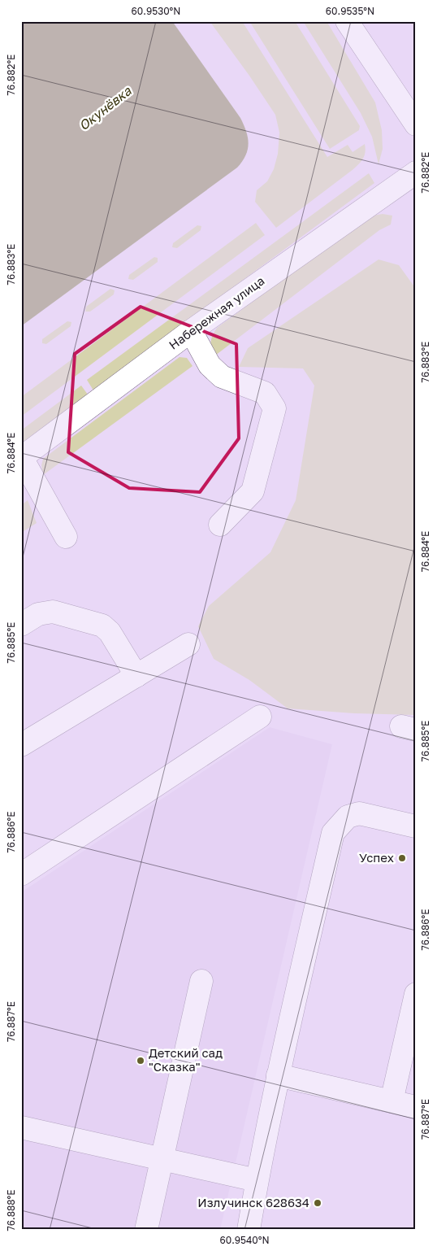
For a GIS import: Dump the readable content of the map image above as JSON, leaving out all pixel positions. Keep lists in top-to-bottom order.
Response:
{
  "streets": {
    "street": ["Набережная улица"]
  },
  "water": ["Окунёвка"],
  "places": ["Успех", "Детский сад \"Сказка\"", "Излучинск 628634"],
  "coordinates": [
    "60.9530°N",
    "60.9535°N",
    "76.882°E",
    "76.883°E",
    "76.884°E",
    "76.885°E",
    "76.886°E",
    "76.887°E",
    "76.888°E",
    "60.9540°N"
  ]
}
